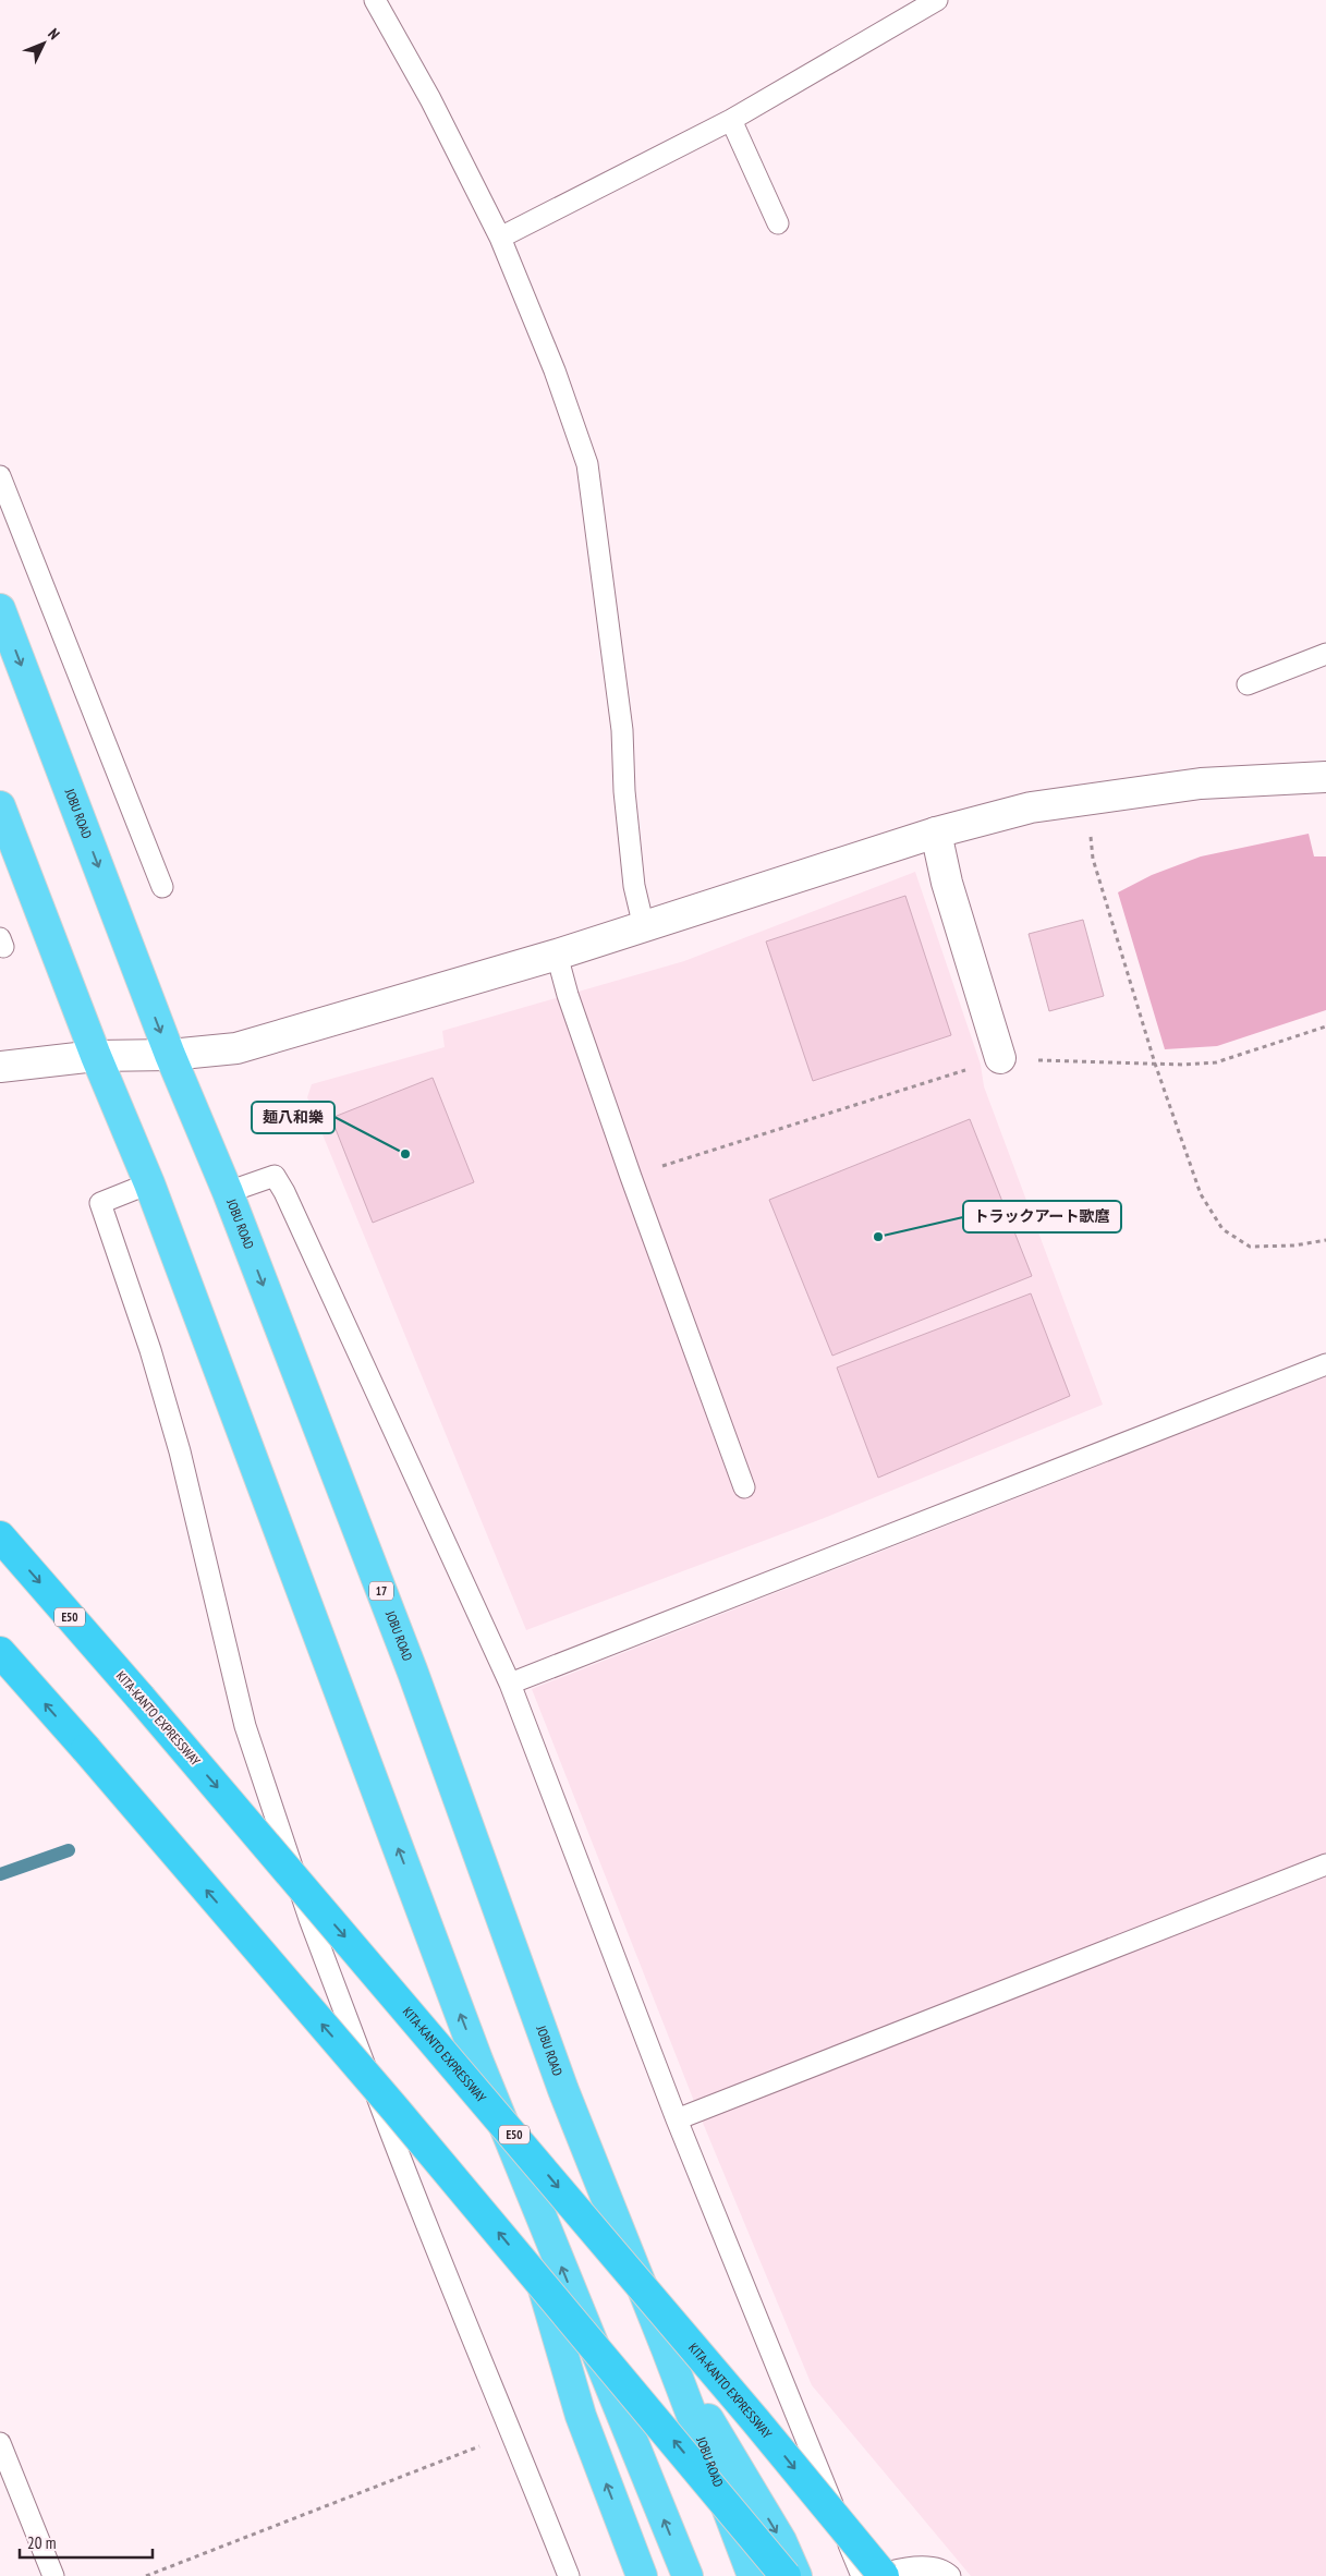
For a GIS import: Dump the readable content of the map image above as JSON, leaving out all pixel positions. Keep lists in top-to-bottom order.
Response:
{
  "streets": {
    "highway": [
      "JOBU ROAD",
      "17",
      "E50",
      "KITA-KANTO EXPRESSWAY"
    ]
  },
  "places": ["麺八和樂", "トラックアート歌麿"],
  "scale_bar": "20 m",
  "north": "top right"
}
